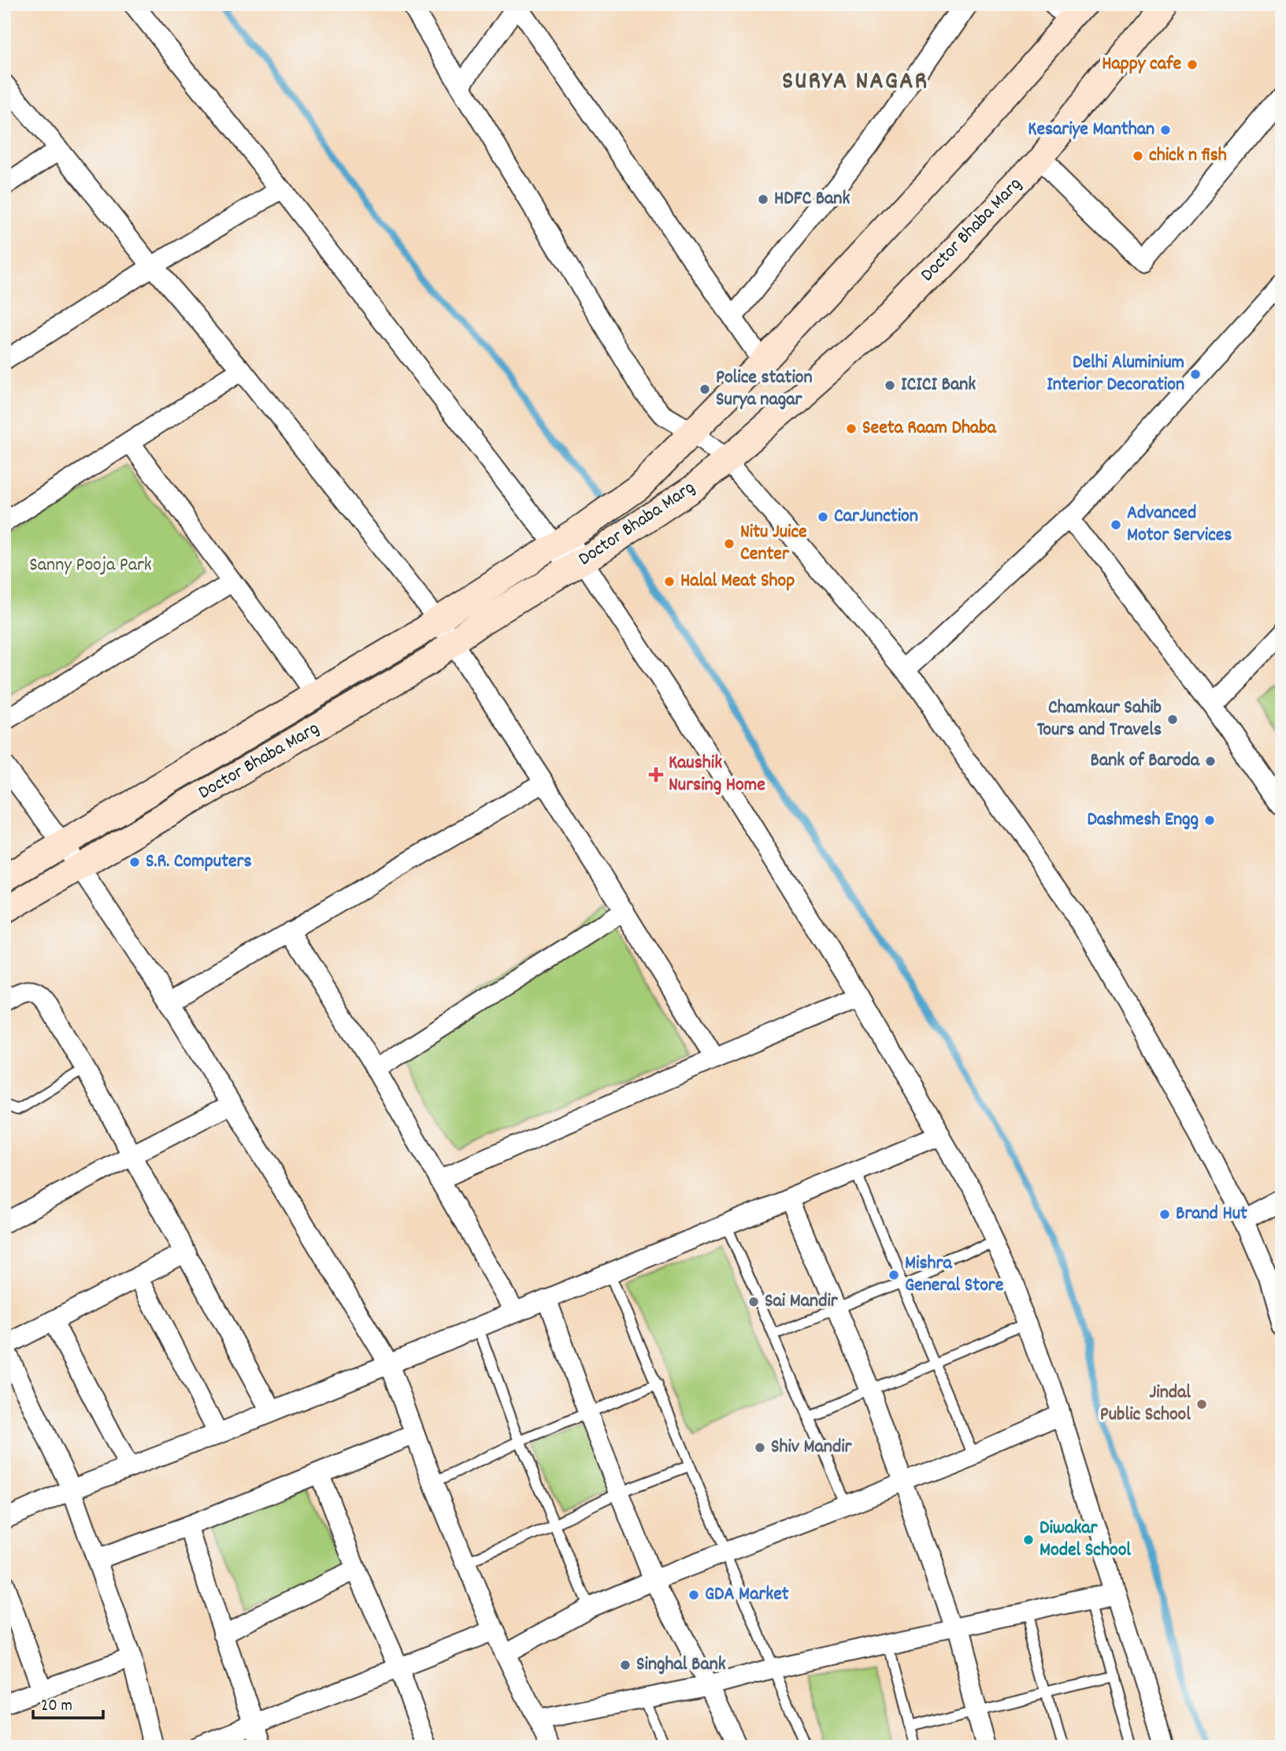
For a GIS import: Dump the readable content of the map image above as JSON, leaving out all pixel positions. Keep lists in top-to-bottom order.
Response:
{
  "streets": {
    "street": ["Doctor Bhaba Marg"]
  },
  "districts": ["SURYA NAGAR"],
  "parks": ["Sanny Pooja Park"],
  "places": {
    "other": [
      "Happy cafe",
      "Kesariye Manthan",
      "chick n fish",
      "HDFC Bank",
      "Delhi Aluminium Interior Decoration",
      "ICICI Bank",
      "Police station Surya nagar",
      "Seeta Raam Dhaba",
      "CarJunction",
      "Advanced Motor Services",
      "Nitu Juice Center",
      "Halal Meat Shop",
      "Chamkaur Sahib Tours and Travels",
      "Bank of Baroda",
      "Dashmesh Engg",
      "S.R. Computers",
      "Brand Hut",
      "Mishra General Store",
      "Sai Mandir",
      "Jindal Public School",
      "Shiv Mandir",
      "Diwakar Model School",
      "GDA Market",
      "Singhal Bank"
    ],
    "health": ["Kaushik Nursing Home"]
  },
  "scale_bar": "20 m"
}
